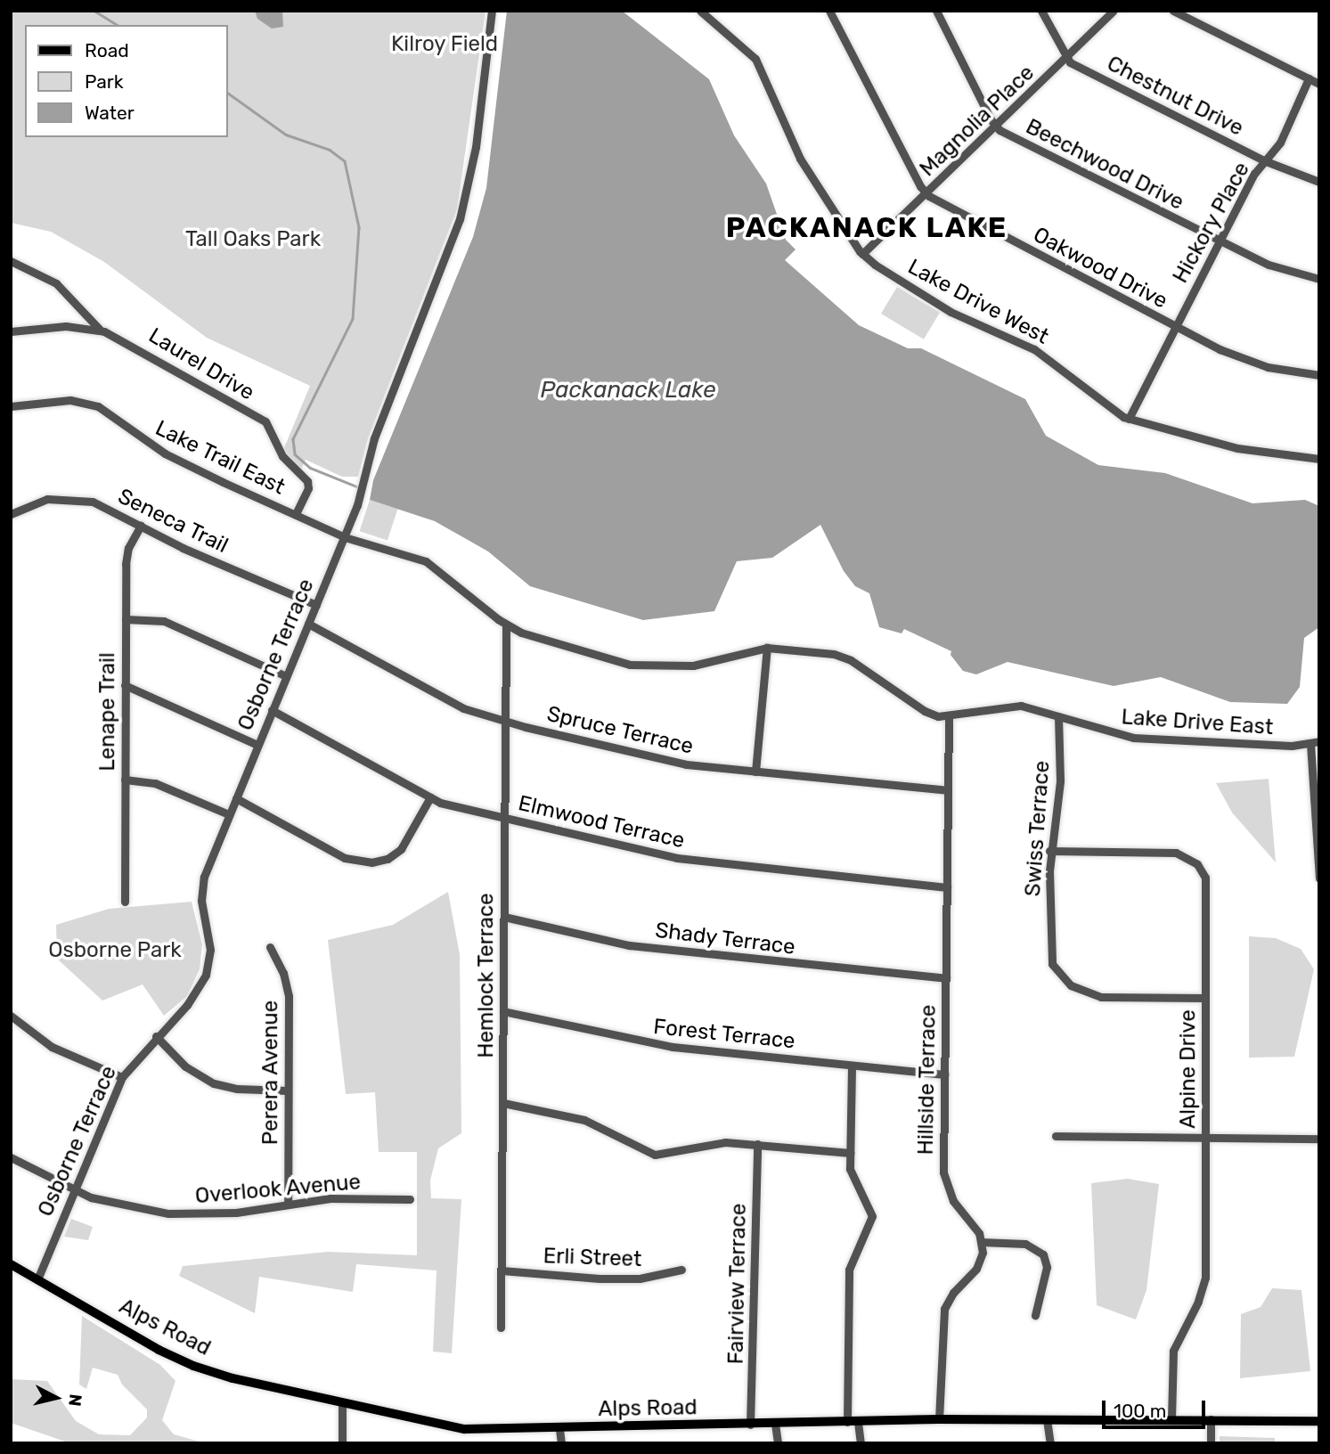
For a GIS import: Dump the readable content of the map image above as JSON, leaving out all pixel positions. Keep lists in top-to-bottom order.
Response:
{
  "streets": {
    "main road": ["Alps Road"],
    "street": [
      "Chestnut Drive",
      "Magnolia Place",
      "Beechwood Drive",
      "Hickory Place",
      "Oakwood Drive",
      "Lake Drive West",
      "Laurel Drive",
      "Lake Trail East",
      "Seneca Trail",
      "Osborne Terrace",
      "Lenape Trail",
      "Lake Drive East",
      "Spruce Terrace",
      "Elmwood Terrace",
      "Swiss Terrace",
      "Shady Terrace",
      "Hemlock Terrace",
      "Forest Terrace",
      "Alpine Drive",
      "Perera Avenue",
      "Hillside Terrace",
      "Overlook Avenue",
      "Erli Street",
      "Fairview Terrace"
    ]
  },
  "crossings": [
    ["Chestnut Drive", "Magnolia Place"],
    ["Chestnut Drive", "Hickory Place"],
    ["Magnolia Place", "Beechwood Drive"],
    ["Magnolia Place", "Oakwood Drive"],
    ["Magnolia Place", "Lake Drive West"],
    ["Beechwood Drive", "Hickory Place"],
    ["Hickory Place", "Oakwood Drive"],
    ["Hickory Place", "Lake Drive West"],
    ["Laurel Drive", "Lake Trail East"],
    ["Lake Trail East", "Osborne Terrace"],
    ["Lake Trail East", "Lake Drive East"],
    ["Seneca Trail", "Osborne Terrace"],
    ["Seneca Trail", "Lenape Trail"],
    ["Osborne Terrace", "Lake Drive East"],
    ["Osborne Terrace", "Spruce Terrace"],
    ["Osborne Terrace", "Elmwood Terrace"],
    ["Osborne Terrace", "Overlook Avenue"],
    ["Osborne Terrace", "Alps Road"],
    ["Lake Drive East", "Swiss Terrace"],
    ["Lake Drive East", "Hemlock Terrace"],
    ["Lake Drive East", "Hillside Terrace"],
    ["Spruce Terrace", "Hemlock Terrace"],
    ["Spruce Terrace", "Hillside Terrace"],
    ["Elmwood Terrace", "Hemlock Terrace"],
    ["Elmwood Terrace", "Hillside Terrace"],
    ["Swiss Terrace", "Alpine Drive"],
    ["Shady Terrace", "Hemlock Terrace"],
    ["Shady Terrace", "Hillside Terrace"],
    ["Hemlock Terrace", "Forest Terrace"],
    ["Hemlock Terrace", "Erli Street"],
    ["Forest Terrace", "Hillside Terrace"],
    ["Alpine Drive", "Alps Road"],
    ["Perera Avenue", "Overlook Avenue"],
    ["Fairview Terrace", "Alps Road"]
  ],
  "districts": ["PACKANACK LAKE"],
  "water": ["Packanack Lake"],
  "parks": ["Kilroy Field", "Tall Oaks Park", "Osborne Park"],
  "legend": ["Road", "Park", "Water"],
  "scale_bar": "100 m",
  "north": "right"
}
